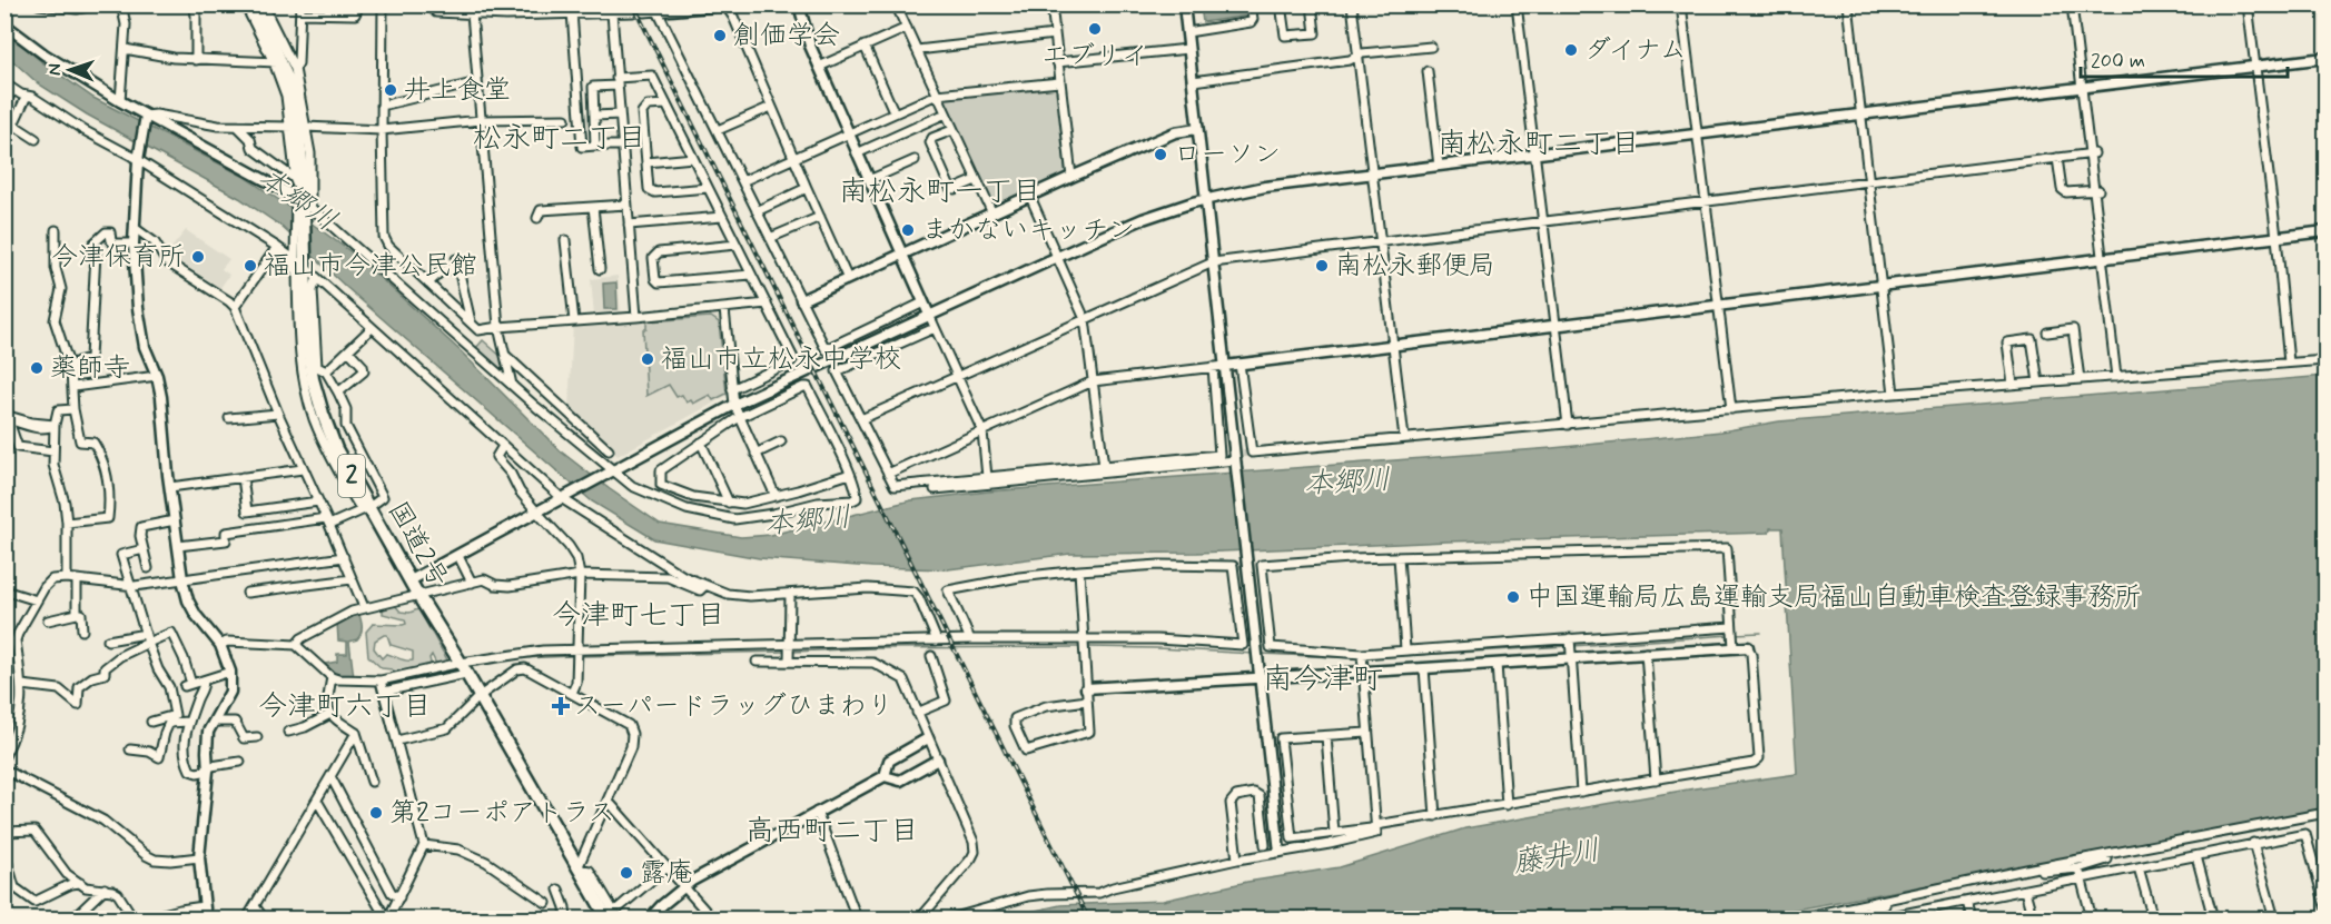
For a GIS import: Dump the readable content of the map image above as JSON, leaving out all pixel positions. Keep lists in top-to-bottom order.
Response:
{
  "streets": {
    "highway": ["2", "国道2号"]
  },
  "districts": [
    "松永町二丁目",
    "南松永町二丁目",
    "南松永町一丁目",
    "今津町七丁目",
    "南今津町",
    "今津町六丁目",
    "高西町二丁目"
  ],
  "water": ["本郷川", "藤井川"],
  "places": {
    "other": [
      "エブリイ",
      "創価学会",
      "ダイナム",
      "井上食堂",
      "ローソン",
      "まかないキッチン",
      "今津保育所",
      "福山市今津公民館",
      "南松永郵便局",
      "福山市立松永中学校",
      "薬師寺",
      "中国運輸局広島運輸支局福山自動車検査登録事務所",
      "第2コーポアトラス",
      "露庵"
    ],
    "health": ["スーパードラッグひまわり"]
  },
  "scale_bar": "200 m",
  "north": "left"
}
